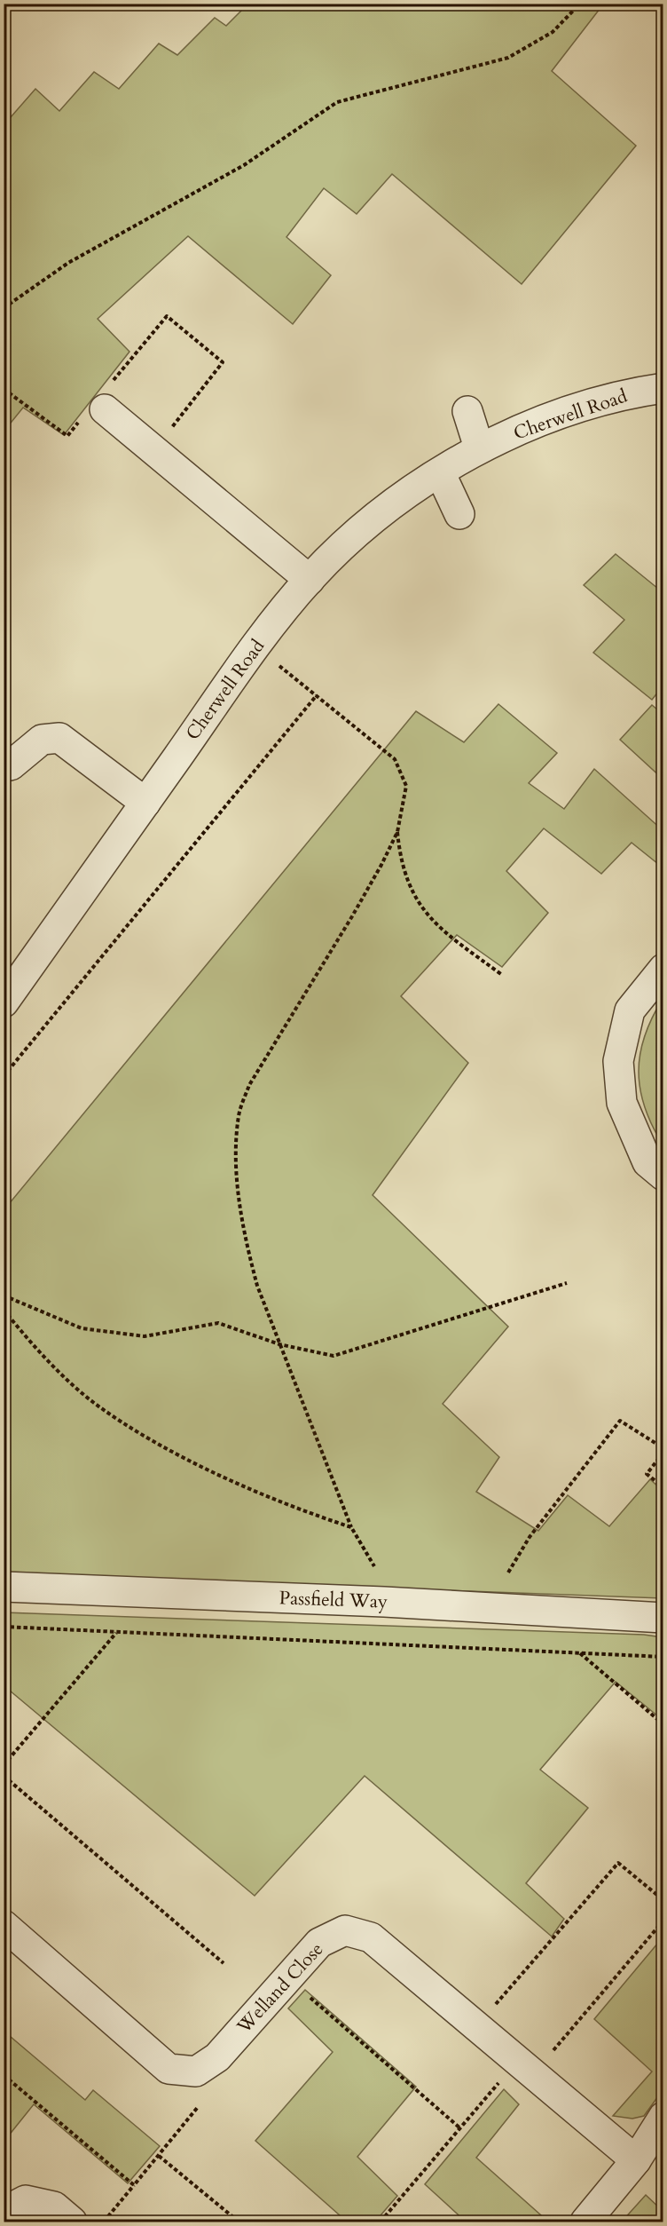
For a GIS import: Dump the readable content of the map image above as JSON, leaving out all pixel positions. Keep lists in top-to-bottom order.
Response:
{
  "streets": {
    "street": ["Cherwell Road", "Passfield Way", "Welland Close"]
  }
}
